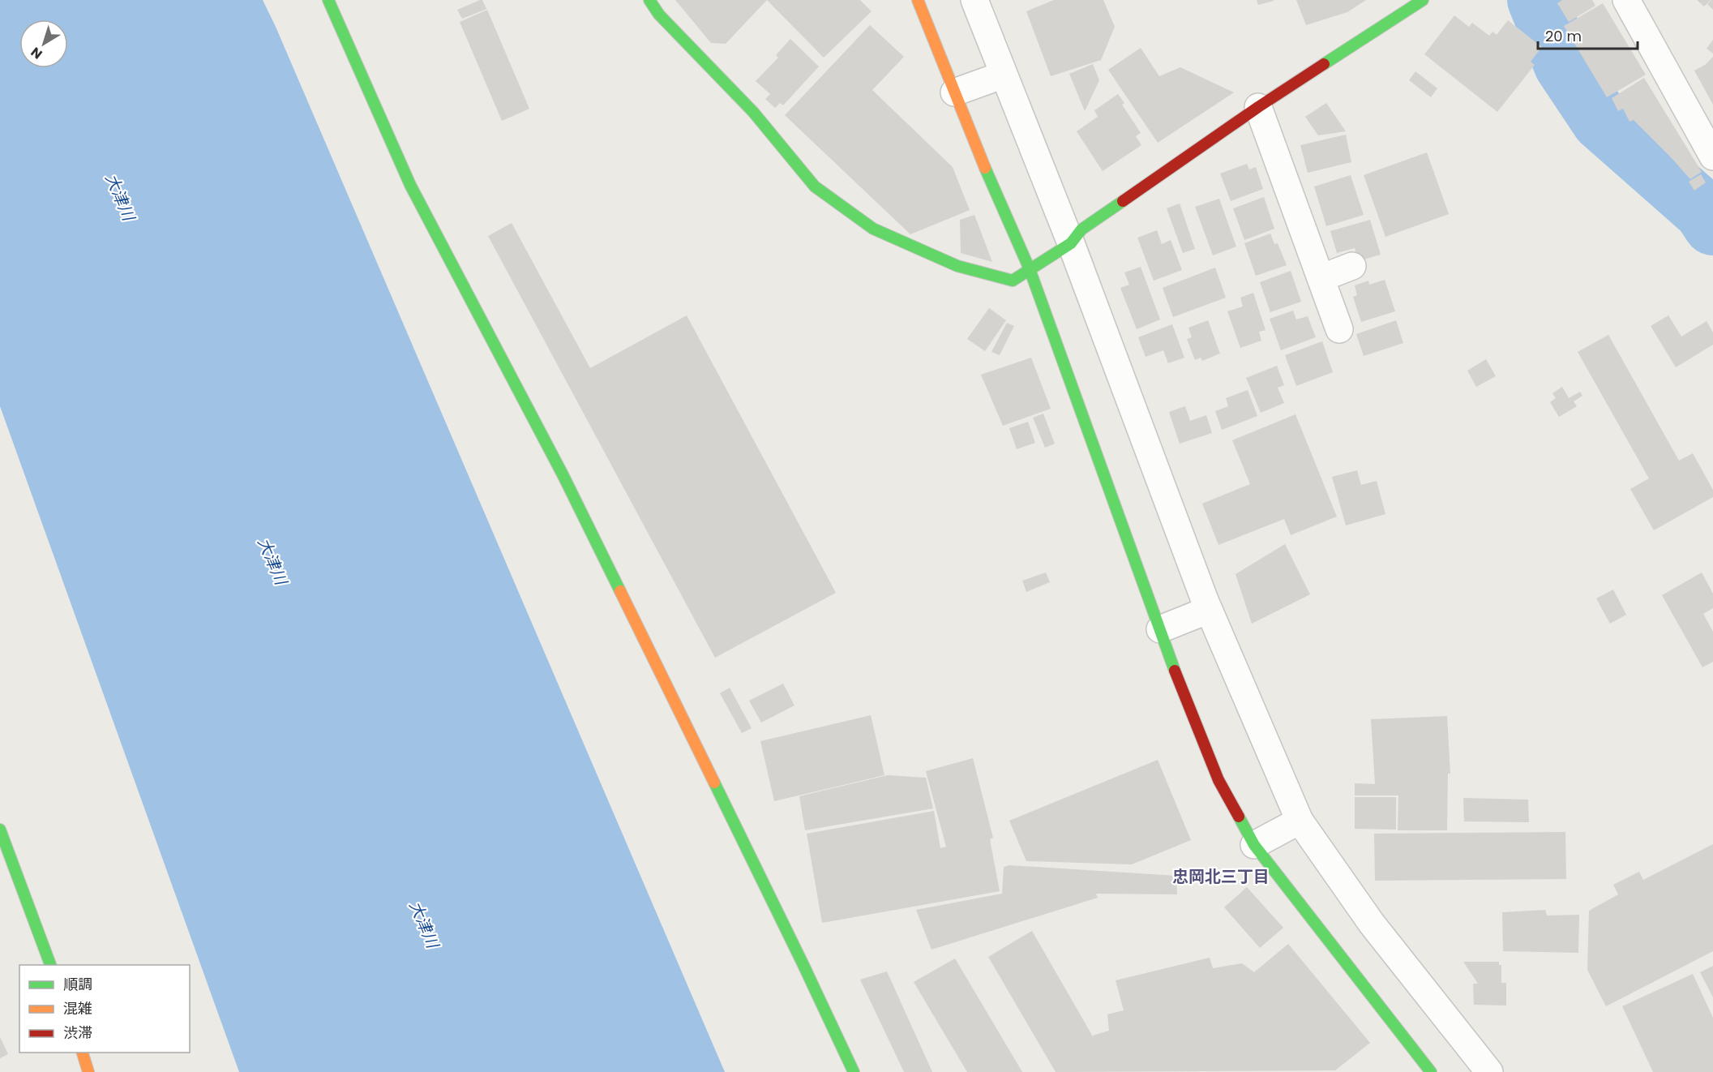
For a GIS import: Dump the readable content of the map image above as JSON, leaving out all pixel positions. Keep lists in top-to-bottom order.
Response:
{
  "districts": ["忠岡北三丁目"],
  "water": ["大津川"],
  "legend": ["順調", "混雑", "渋滞"],
  "scale_bar": "20 m",
  "north": "bottom left"
}
